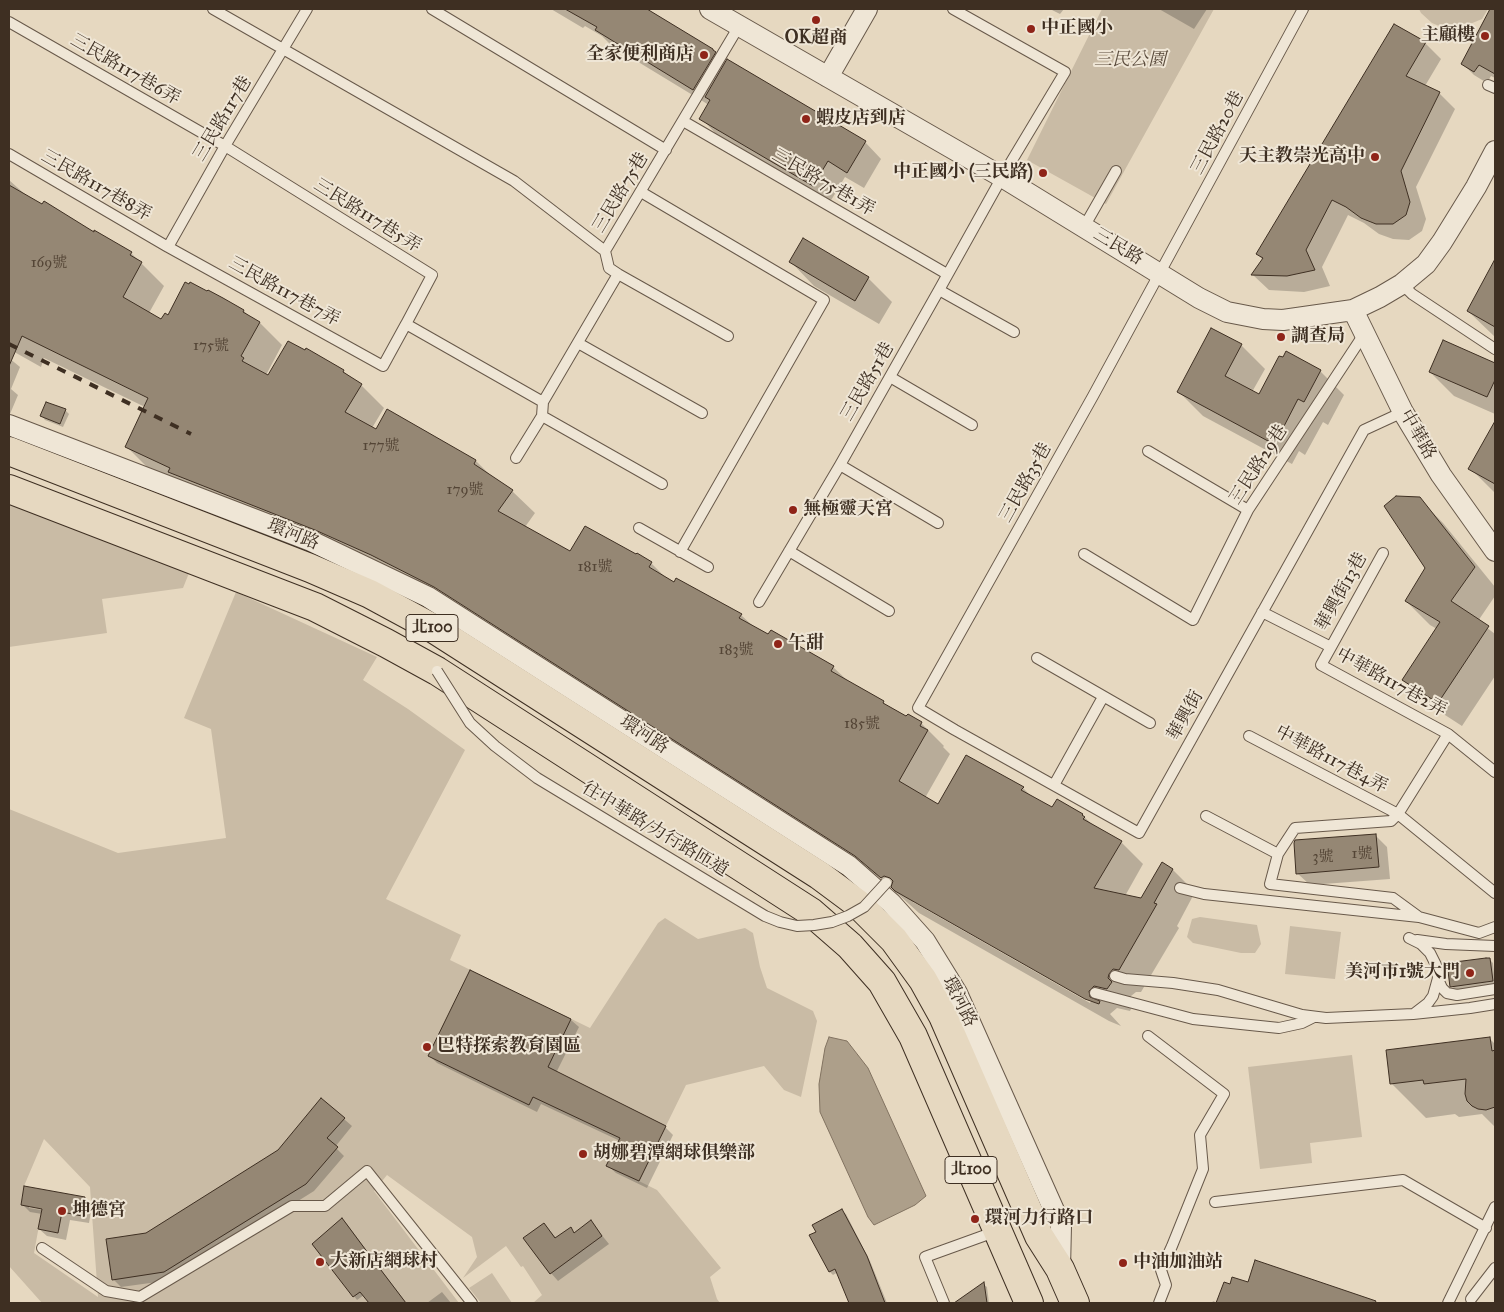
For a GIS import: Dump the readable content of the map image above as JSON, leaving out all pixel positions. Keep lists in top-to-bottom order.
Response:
{
  "streets": {
    "highway": ["環河路", "北100"],
    "street": ["三民路", "中華路"],
    "lane": [
      "三民路117巷6弄",
      "三民路117巷",
      "三民路20巷",
      "三民路75巷1弄",
      "三民路117巷8弄",
      "三民路75巷",
      "三民路117巷5弄",
      "三民路117巷7弄",
      "三民路51巷",
      "三民路29巷",
      "三民路35巷",
      "華興街13巷",
      "中華路117巷2弄",
      "華興街",
      "中華路117巷4弄",
      "往中華路/力行路匝道"
    ]
  },
  "crossings": [
    ["三民路117巷6弄", "三民路117巷"],
    ["三民路117巷6弄", "三民路117巷5弄"],
    ["三民路117巷", "三民路117巷8弄"],
    ["三民路117巷", "三民路117巷5弄"],
    ["三民路117巷", "三民路117巷7弄"],
    ["三民路20巷", "三民路"],
    ["三民路20巷", "三民路35巷"],
    ["三民路75巷1弄", "三民路75巷"],
    ["三民路75巷1弄", "三民路51巷"],
    ["三民路117巷8弄", "三民路117巷7弄"],
    ["三民路75巷", "三民路"],
    ["三民路117巷5弄", "三民路117巷7弄"],
    ["三民路", "三民路51巷"],
    ["三民路", "中華路"],
    ["三民路", "三民路35巷"],
    ["中華路", "三民路29巷"],
    ["中華路", "華興街"],
    ["三民路35巷", "華興街"],
    ["華興街13巷", "中華路117巷2弄"],
    ["北100", "往中華路/力行路匝道"],
    ["中華路117巷2弄", "華興街"]
  ],
  "parks": ["三民公園"],
  "places": [
    "OK超商",
    "中正國小",
    "主顧樓",
    "全家便利商店",
    "蝦皮店到店",
    "天主教崇光高中",
    "中正國小 (三民路)",
    "調查局",
    "無極靈天宮",
    "午甜",
    "美河市1號大門",
    "巴特探索教育園區",
    "胡娜碧潭網球俱樂部",
    "坤德宮",
    "環河力行路口",
    "大新店網球村",
    "中油加油站"
  ],
  "house_numbers": [
    "169號",
    "175號",
    "177號",
    "179號",
    "181號",
    "183號",
    "185號",
    "1號",
    "3號"
  ]
}
